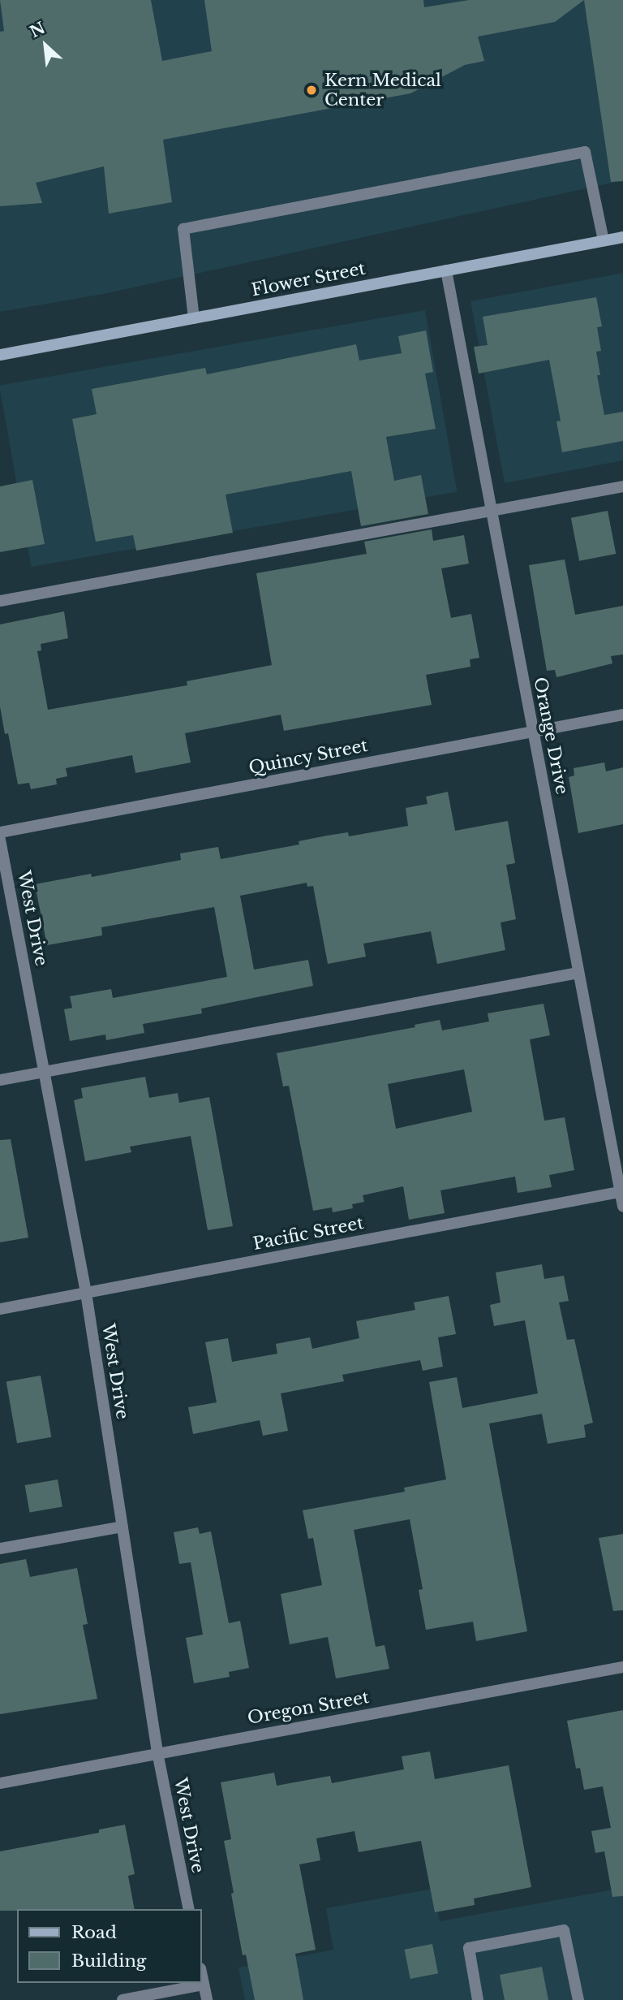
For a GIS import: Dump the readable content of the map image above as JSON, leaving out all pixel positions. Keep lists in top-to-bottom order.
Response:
{
  "streets": {
    "street": [
      "Flower Street",
      "Orange Drive",
      "Quincy Street",
      "West Drive",
      "Pacific Street",
      "Oregon Street"
    ]
  },
  "crossings": [
    ["Flower Street", "Orange Drive"],
    ["Orange Drive", "Quincy Street"],
    ["Orange Drive", "Pacific Street"],
    ["West Drive", "Pacific Street"],
    ["West Drive", "Oregon Street"]
  ],
  "places": ["Kern Medical Center"],
  "legend": ["Road", "Building"],
  "north": "top left"
}
